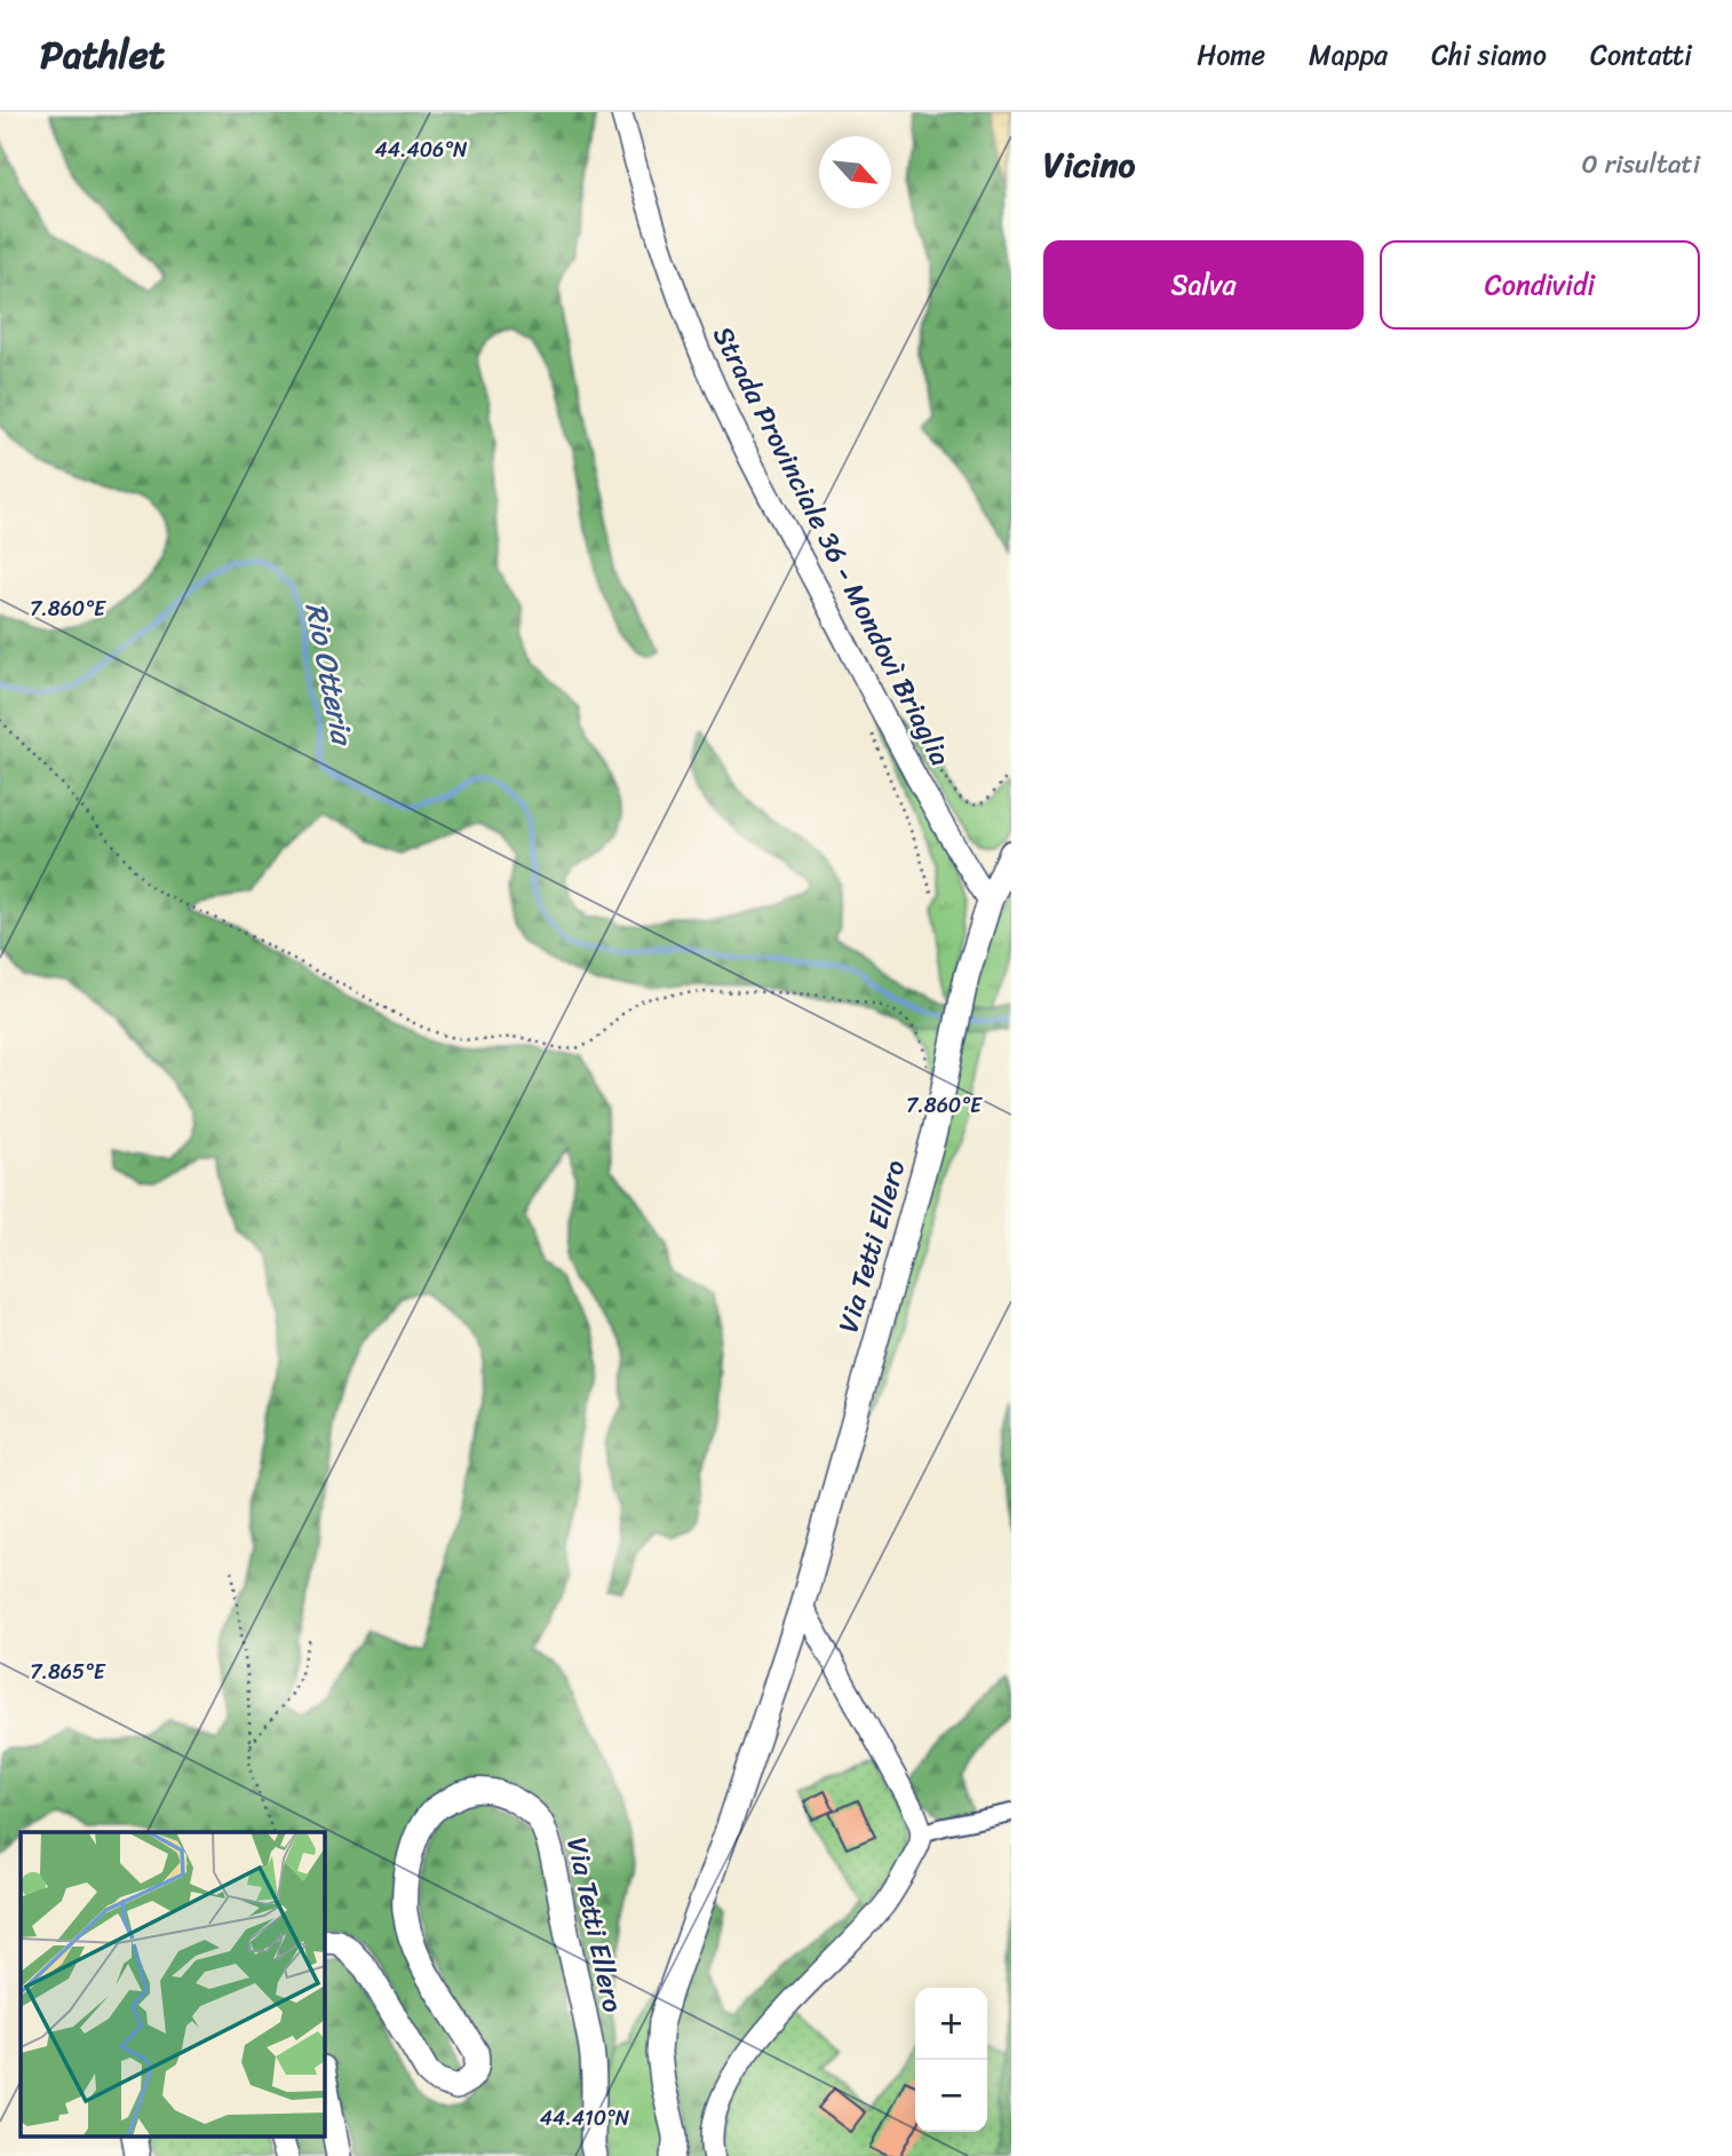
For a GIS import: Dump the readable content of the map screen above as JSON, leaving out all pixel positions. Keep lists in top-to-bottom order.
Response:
{
  "streets": {
    "main road": ["Via Tetti Ellero"],
    "street": ["Strada Provinciale 36 - Mondovì Briaglia"]
  },
  "crossings": [
    ["Strada Provinciale 36 - Mondovì Briaglia", "Via Tetti Ellero"]
  ],
  "water": ["Rio Otteria"],
  "north": "bottom right",
  "page": {
    "header": "Pathlet",
    "nav": [
      "Home",
      "Mappa",
      "Chi siamo",
      "Contatti"
    ],
    "heading": ["Vicino", "0 risultati"],
    "buttons": ["Salva", "Condividi"],
    "map_buttons": ["+", "−"]
  },
  "coordinates": [
    "44.406°N",
    "7.860°E",
    "7.865°E",
    "44.410°N"
  ]
}
